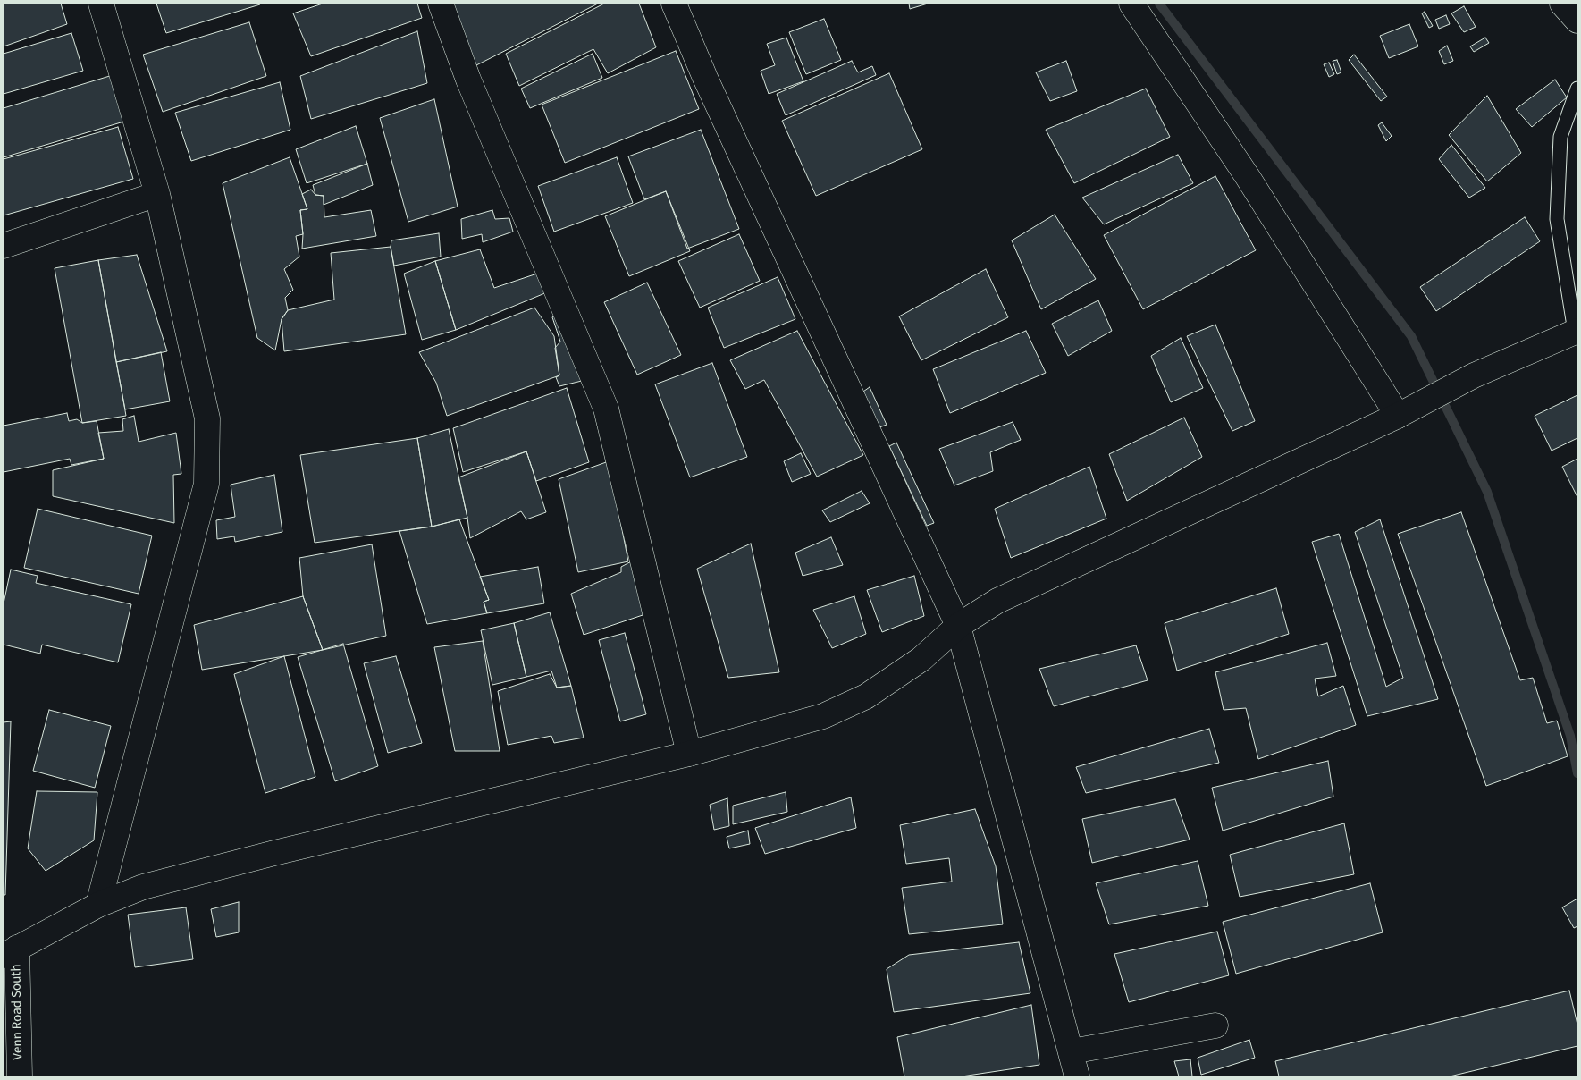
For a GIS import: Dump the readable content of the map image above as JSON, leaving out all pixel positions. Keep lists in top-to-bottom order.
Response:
{
  "streets": {
    "street": ["Venn Road South"]
  }
}
